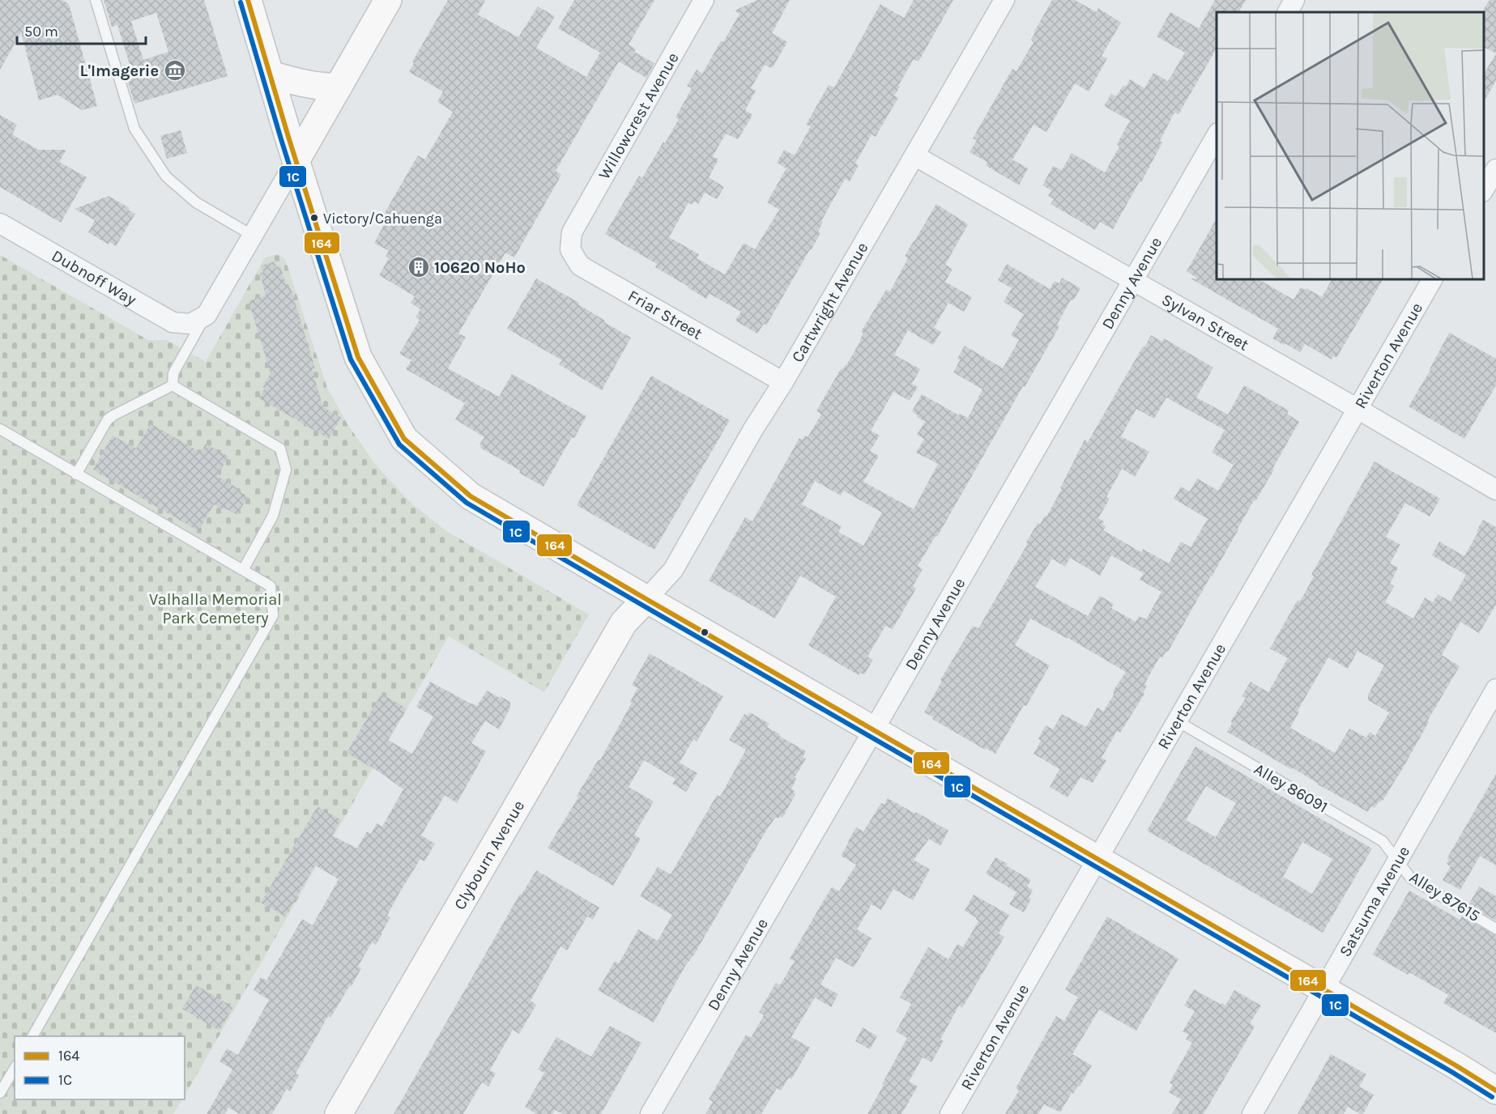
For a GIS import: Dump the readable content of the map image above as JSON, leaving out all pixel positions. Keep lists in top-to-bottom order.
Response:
{
  "streets": {
    "main road": ["Clybourn Avenue"],
    "street": [
      "Willowcrest Avenue",
      "Dubnoff Way",
      "Denny Avenue",
      "Cartwright Avenue",
      "Friar Street",
      "Sylvan Street",
      "Riverton Avenue",
      "Satsuma Avenue"
    ],
    "lane": ["Alley 86091", "Alley 87615"]
  },
  "crossings": [
    ["Willowcrest Avenue", "Friar Street"],
    ["Denny Avenue", "Sylvan Street"],
    ["Cartwright Avenue", "Friar Street"],
    ["Cartwright Avenue", "Sylvan Street"],
    ["Cartwright Avenue", "Clybourn Avenue"],
    ["Sylvan Street", "Riverton Avenue"],
    ["Riverton Avenue", "Alley 86091"],
    ["Alley 86091", "Alley 87615"],
    ["Alley 86091", "Satsuma Avenue"],
    ["Alley 87615", "Satsuma Avenue"]
  ],
  "parks": ["Valhalla Memorial Park Cemetery"],
  "places": {
    "museum": ["L'Imagerie"],
    "other": ["Victory/Cahuenga"],
    "building": ["10620 NoHo"]
  },
  "lines": ["transit line 164", "transit line 1C"],
  "legend": ["164", "1C"],
  "scale_bar": "50 m"
}
